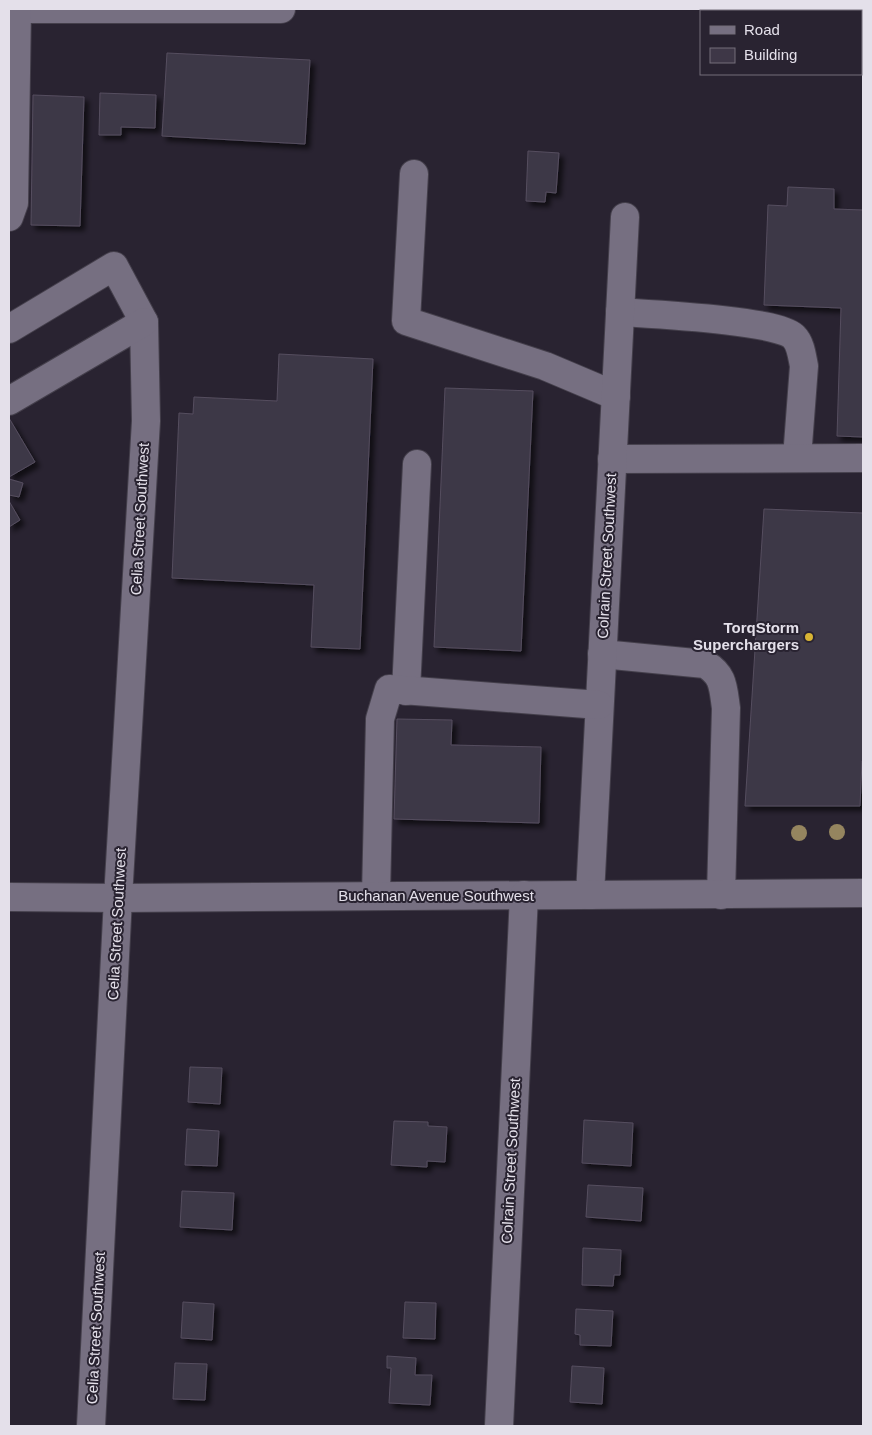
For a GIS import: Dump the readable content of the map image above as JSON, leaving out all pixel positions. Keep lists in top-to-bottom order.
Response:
{
  "streets": {
    "street": ["Celia Street Southwest", "Colrain Street Southwest", "Buchanan Avenue Southwest"]
  },
  "crossings": [
    ["Celia Street Southwest", "Buchanan Avenue Southwest"],
    ["Colrain Street Southwest", "Buchanan Avenue Southwest"]
  ],
  "places": ["TorqStorm Superchargers"],
  "legend": ["Road", "Building"]
}
